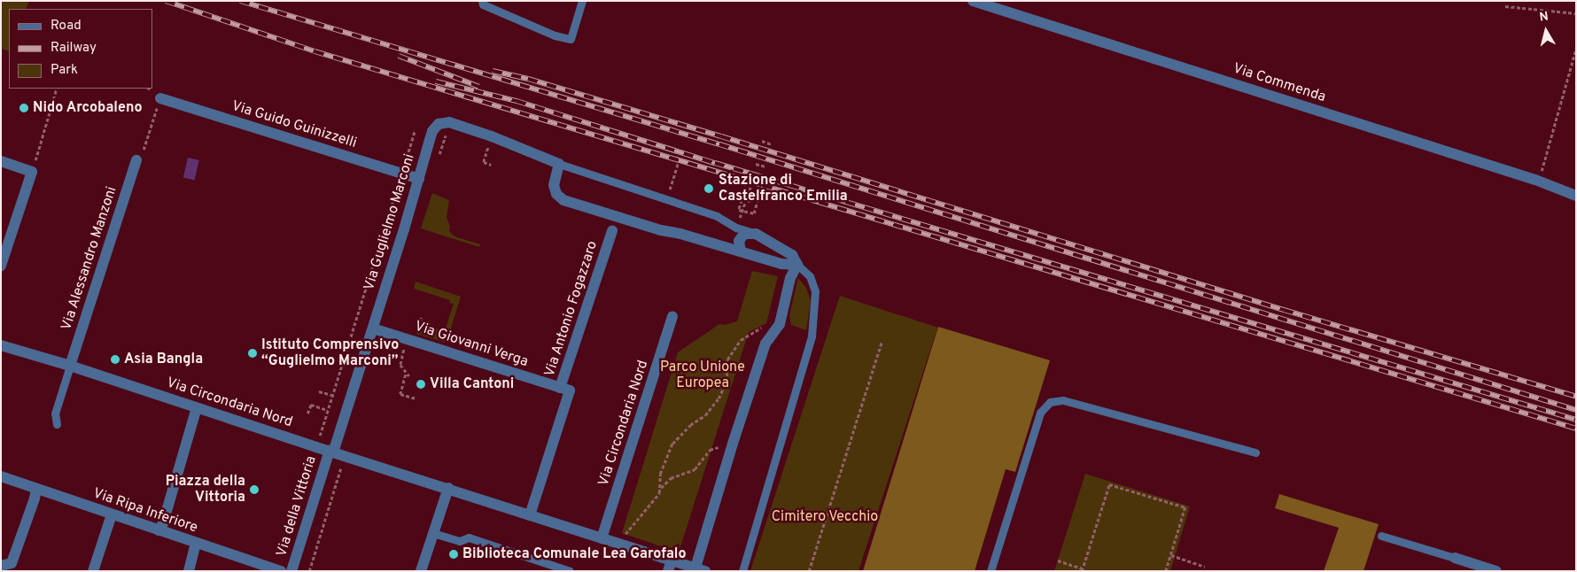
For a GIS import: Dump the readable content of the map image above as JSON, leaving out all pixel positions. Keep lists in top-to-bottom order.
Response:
{
  "streets": {
    "street": [
      "Via Commenda",
      "Via Guido Guinizzelli",
      "Via Guglielmo Marconi",
      "Via Alessandro Manzoni",
      "Via Antonio Fogazzaro",
      "Via Giovanni Verga",
      "Via Circondaria Nord",
      "Via della Vittoria",
      "Via Ripa Inferiore"
    ]
  },
  "crossings": [
    ["Via Guido Guinizzelli", "Via Guglielmo Marconi"],
    ["Via Guglielmo Marconi", "Via Giovanni Verga"],
    ["Via Guglielmo Marconi", "Via Circondaria Nord"],
    ["Via Guglielmo Marconi", "Via della Vittoria"],
    ["Via Alessandro Manzoni", "Via Circondaria Nord"],
    ["Via Antonio Fogazzaro", "Via Giovanni Verga"],
    ["Via Antonio Fogazzaro", "Via Circondaria Nord"],
    ["Via Circondaria Nord", "Via della Vittoria"]
  ],
  "parks": ["Parco Unione Europea", "Cimitero Vecchio"],
  "places": [
    "Nido Arcobaleno",
    "Stazione di Castelfranco Emilia",
    "Istituto Comprensivo “Guglielmo Marconi”",
    "Asia Bangla",
    "Villa Cantoni",
    "Piazza della Vittoria",
    "Biblioteca Comunale Lea Garofalo"
  ],
  "legend": ["Road", "Railway", "Park"],
  "north": "top"
}
